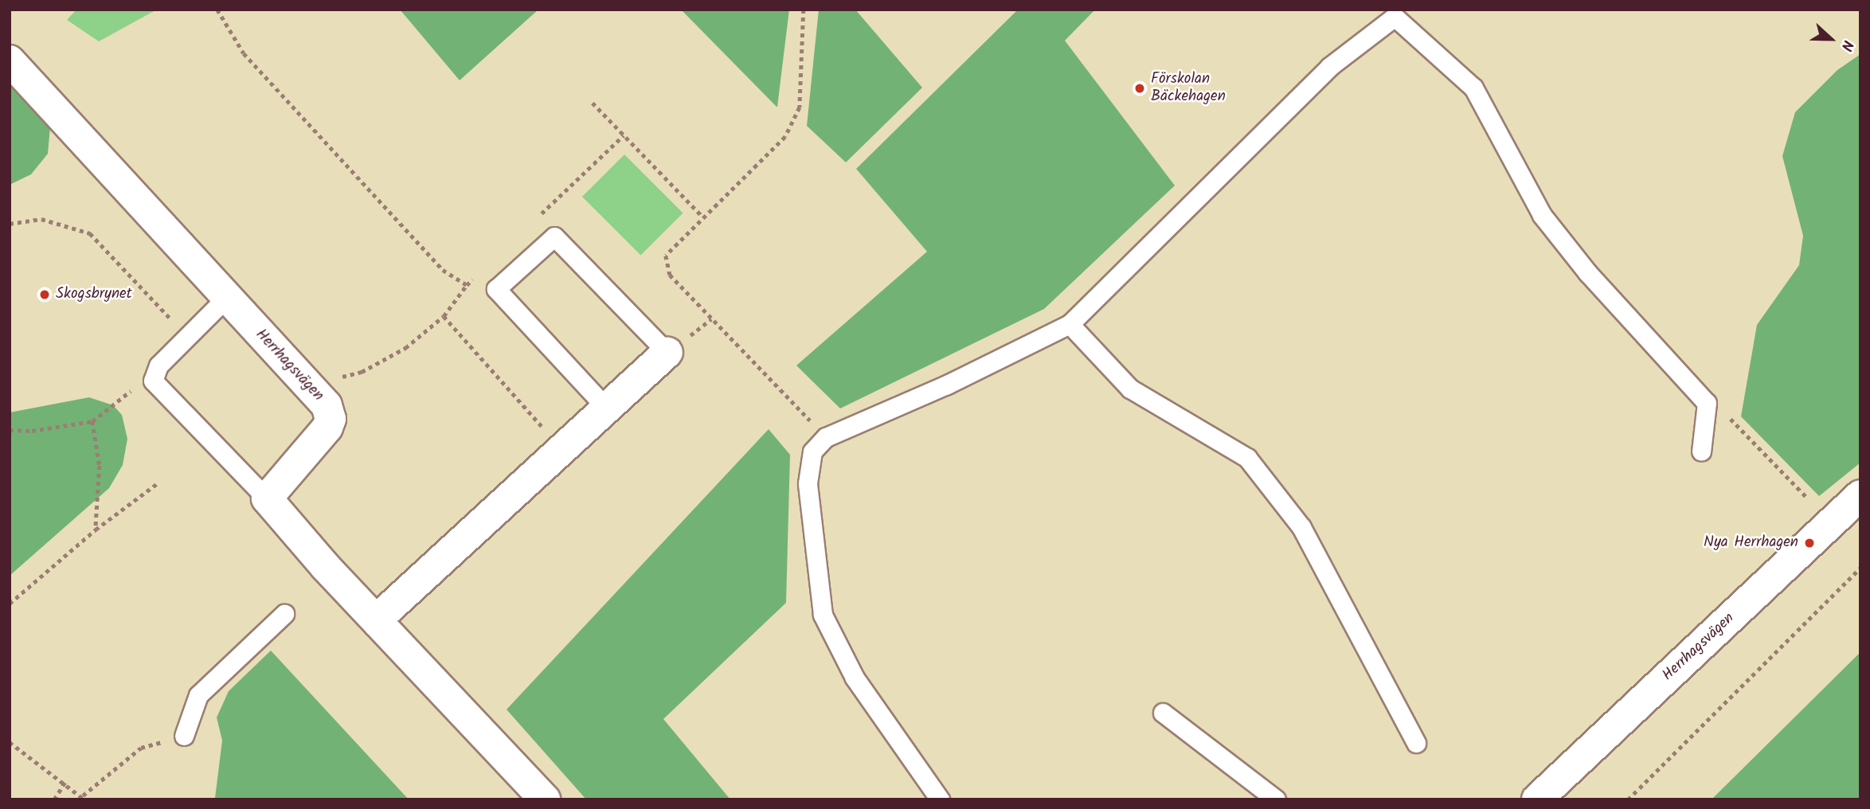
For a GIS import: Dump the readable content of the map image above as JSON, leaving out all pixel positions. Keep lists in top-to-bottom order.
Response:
{
  "streets": {
    "street": ["Herrhagsvägen"]
  },
  "places": ["Förskolan Bäckehagen", "Skogsbrynet", "Nya Herrhagen"],
  "north": "right"
}
